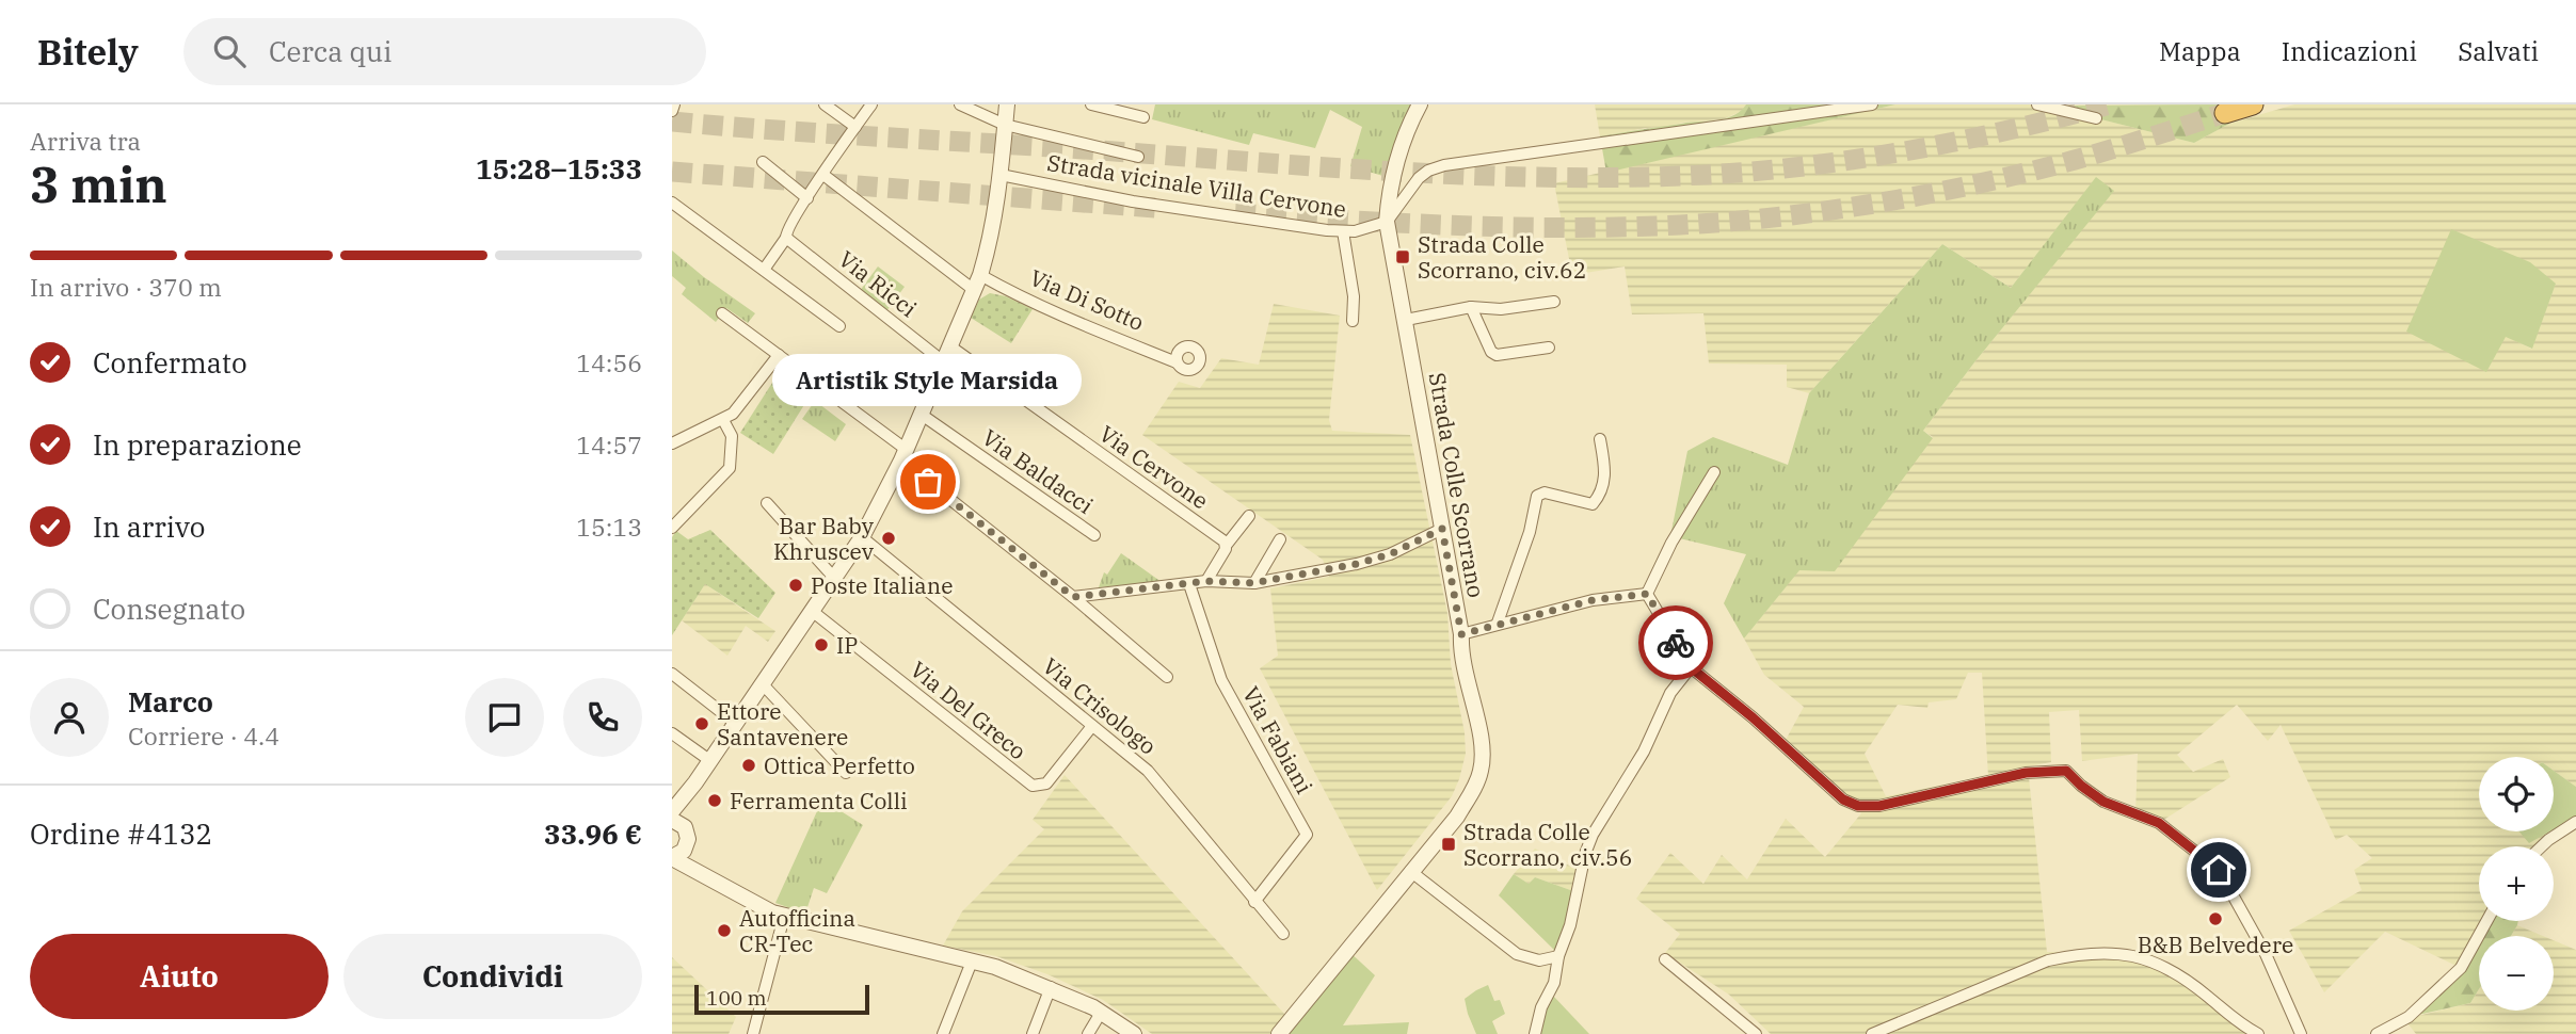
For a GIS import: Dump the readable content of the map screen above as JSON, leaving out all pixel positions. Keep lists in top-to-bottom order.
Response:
{
  "streets": {
    "street": [
      "Strada vicinale Villa Cervone",
      "Via Ricci",
      "Via Di Sotto",
      "Via Cervone",
      "Via Baldacci",
      "Strada Colle Scorrano",
      "Via Crisologo",
      "Via Del Greco",
      "Via Fabiani"
    ]
  },
  "crossings": [
    ["Strada vicinale Villa Cervone", "Strada Colle Scorrano"],
    ["Via Ricci", "Via Cervone"],
    ["Via Crisologo", "Via Del Greco"],
    ["Via Crisologo", "Via Fabiani"]
  ],
  "places": {
    "transit": ["Strada Colle Scorrano, civ.62", "Strada Colle Scorrano, civ.56"],
    "other": [
      "Artistik Style Marsida",
      "Bar Baby Khruscev",
      "Poste Italiane",
      "IP",
      "Ettore Santavenere",
      "Ottica Perfetto",
      "Ferramenta Colli",
      "B&B Belvedere",
      "Autofficina CR-Tec"
    ]
  },
  "scale_bar": "100 m",
  "page": {
    "header": "Bitely",
    "search": "Cerca qui",
    "nav": ["Mappa", "Indicazioni", "Salvati"],
    "heading": ["3 min", "Arriva tra", "15:28–15:33"],
    "panel": [
      "Marco",
      "Corriere · 4.4",
      "Ordine #4132",
      "33.96 €"
    ],
    "bar": "In arrivo · 370 m",
    "list": [
      ["Confermato", "14:56"],
      ["In preparazione", "14:57"],
      ["In arrivo", "15:13"],
      "Consegnato"
    ],
    "bubble": "Artistik Style Marsida",
    "map_buttons": ["+", "−"],
    "buttons": ["Aiuto", "Condividi"],
    "scale": "100 m"
  }
}
